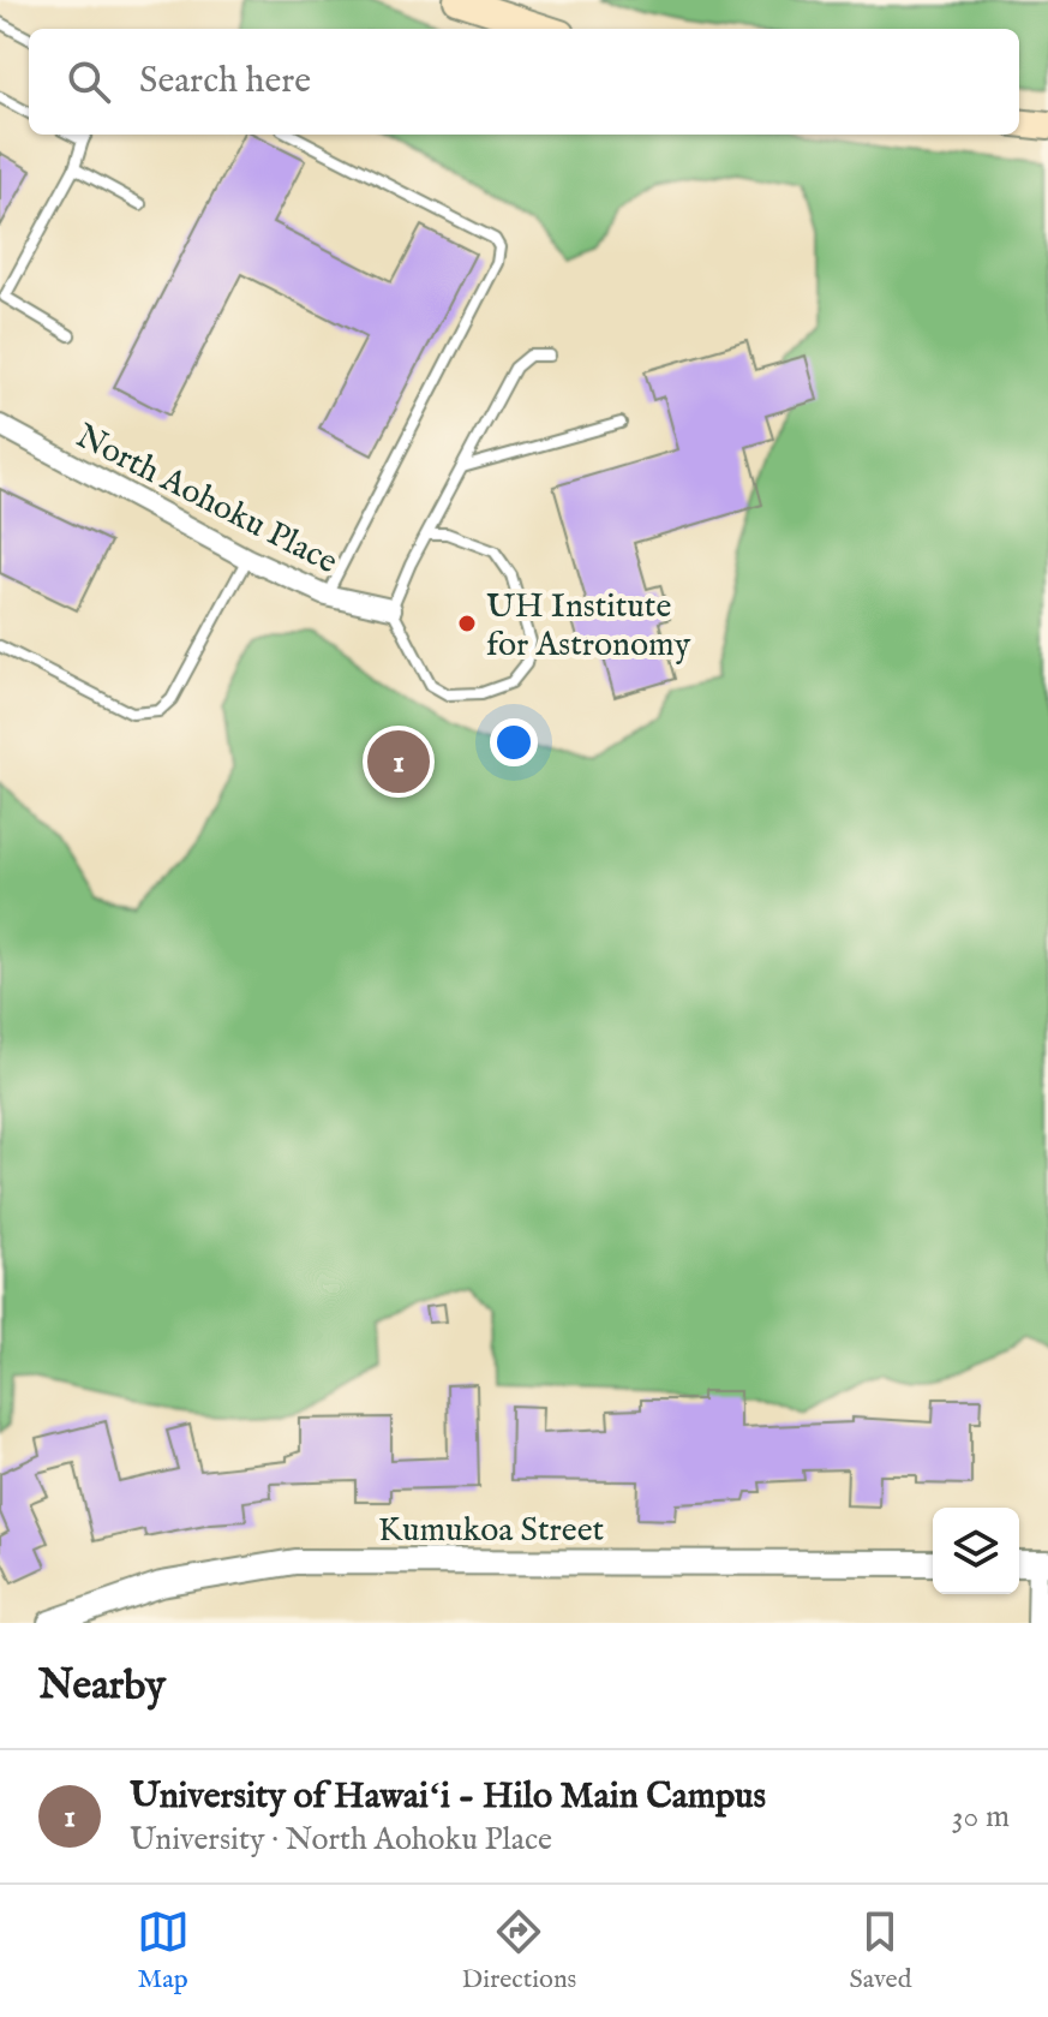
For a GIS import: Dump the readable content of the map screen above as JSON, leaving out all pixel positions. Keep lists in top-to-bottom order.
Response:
{
  "streets": {
    "street": ["North Aohoku Place", "Kumukoa Street"]
  },
  "places": ["UH Institute for Astronomy"],
  "page": {
    "search": "Search here",
    "pins": "1",
    "heading": "Nearby",
    "list": [
      {
        "mark": "1",
        "name": "University of Hawaiʻi - Hilo Main Campus",
        "note": "University · North Aohoku Place",
        "value": "30 m"
      }
    ],
    "nav": ["Map", "Directions", "Saved"]
  }
}
